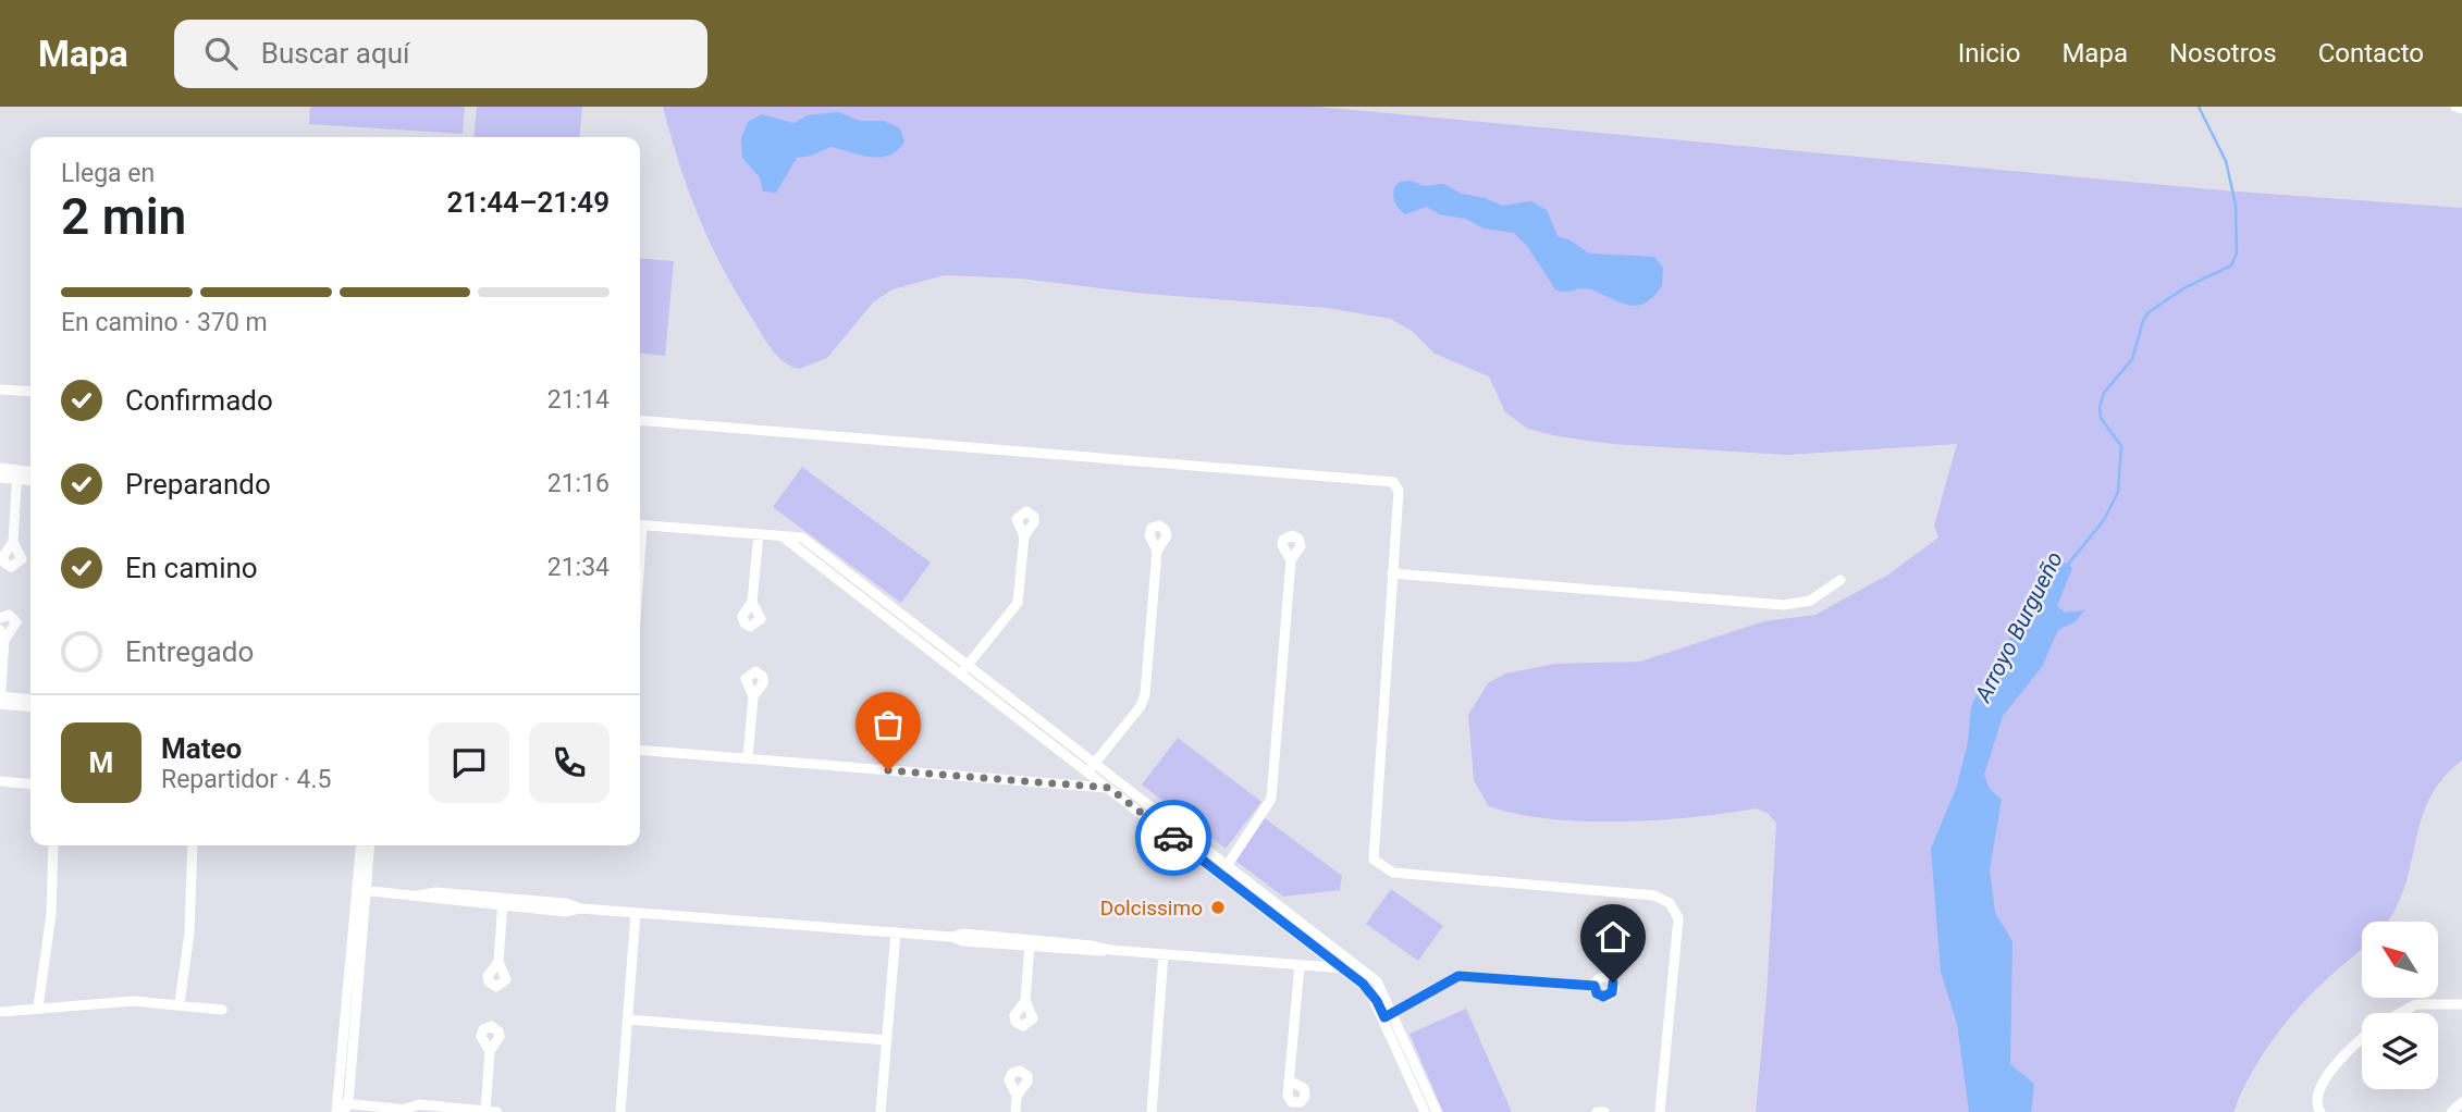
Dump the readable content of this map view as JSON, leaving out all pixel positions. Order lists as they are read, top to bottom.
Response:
{
  "water": ["Arroyo Burgueño"],
  "places": ["Dolcissimo"],
  "north": "top left",
  "page": {
    "header": "Mapa",
    "search": "Buscar aquí",
    "nav": [
      "Inicio",
      "Mapa",
      "Nosotros",
      "Contacto"
    ],
    "heading": ["2 min", "Llega en", "21:44–21:49"],
    "panel": ["Mateo", "Repartidor · 4.5"],
    "bar": "En camino · 370 m",
    "list": [
      ["Confirmado", "21:14"],
      ["Preparando", "21:16"],
      ["En camino", "21:34"],
      "Entregado"
    ],
    "round": "M"
  }
}
